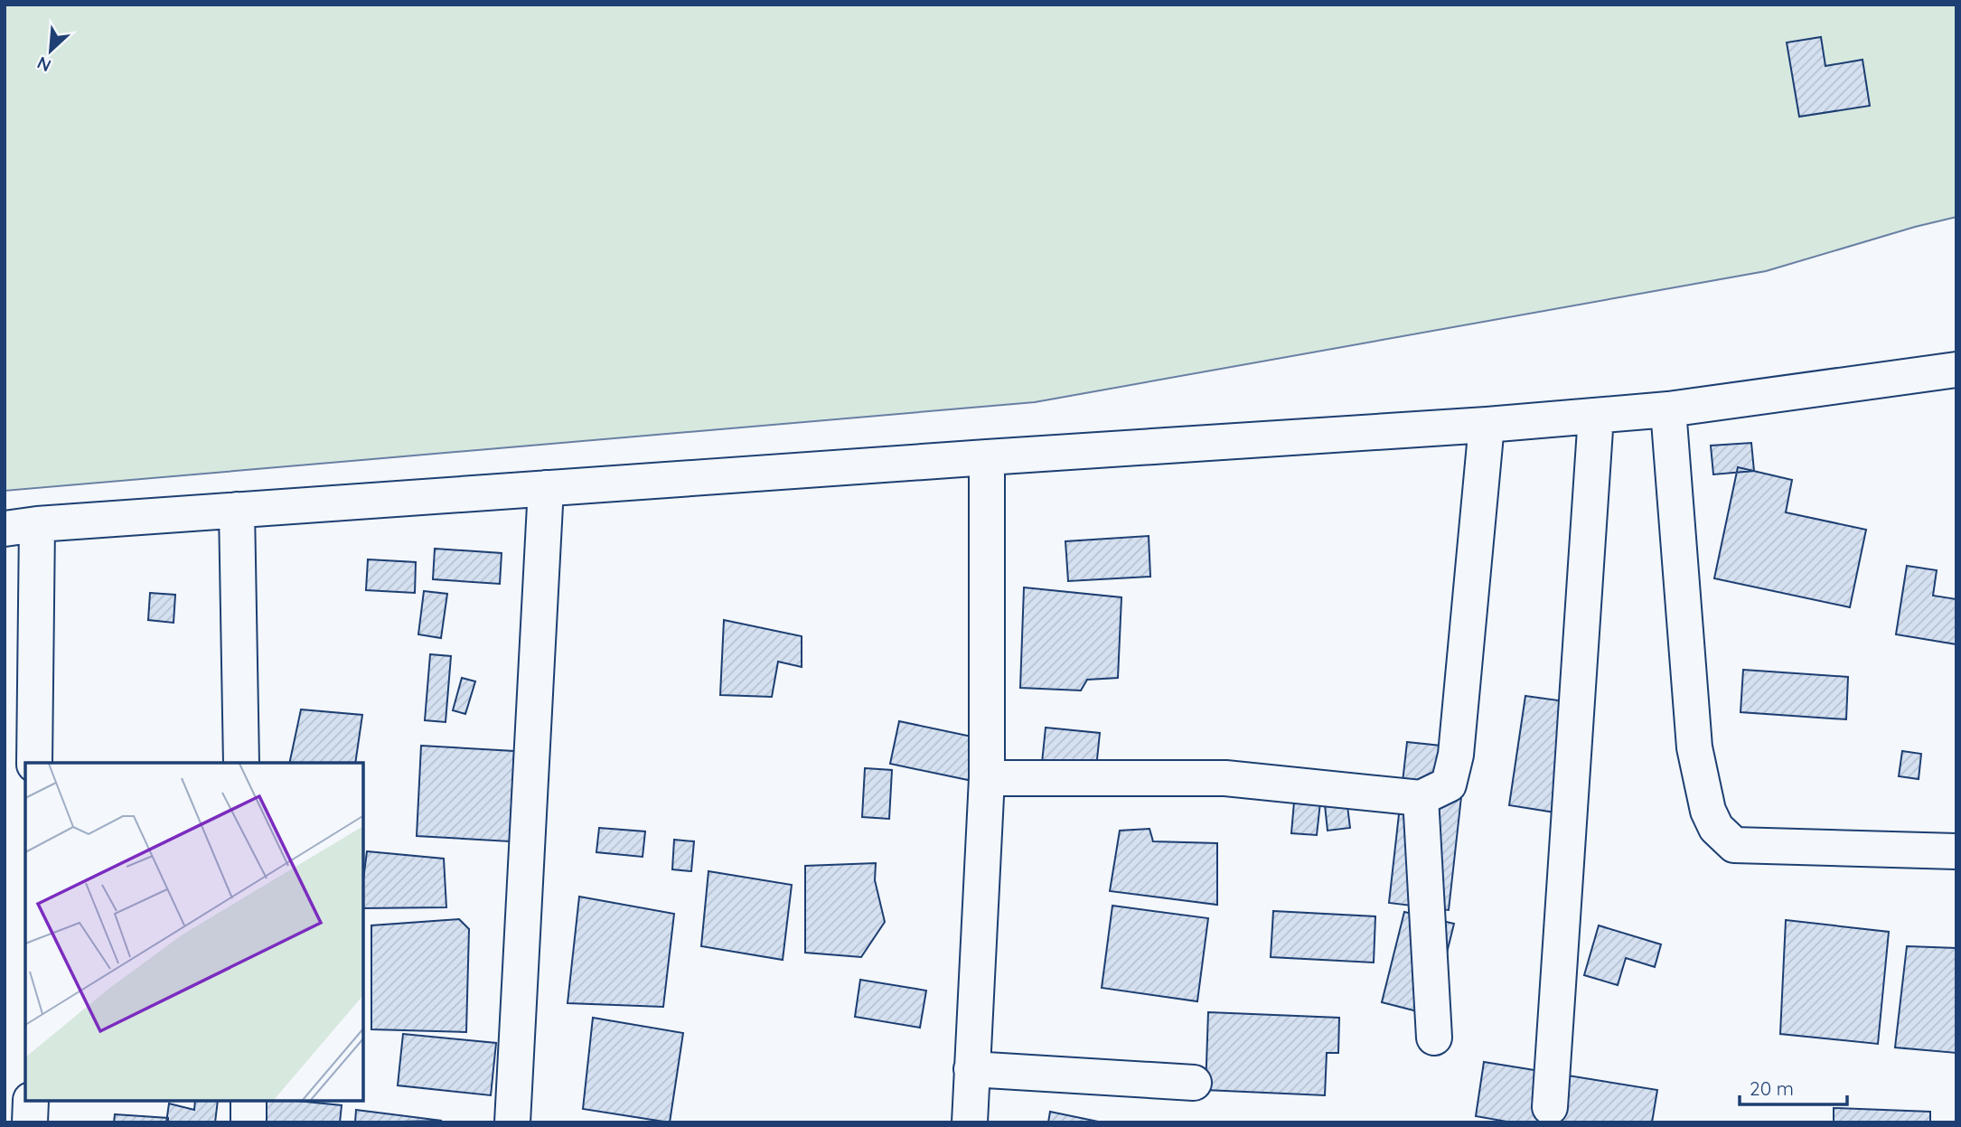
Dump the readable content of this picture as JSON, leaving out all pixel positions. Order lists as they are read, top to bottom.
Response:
{
  "scale_bar": "20 m",
  "north": "bottom left"
}
